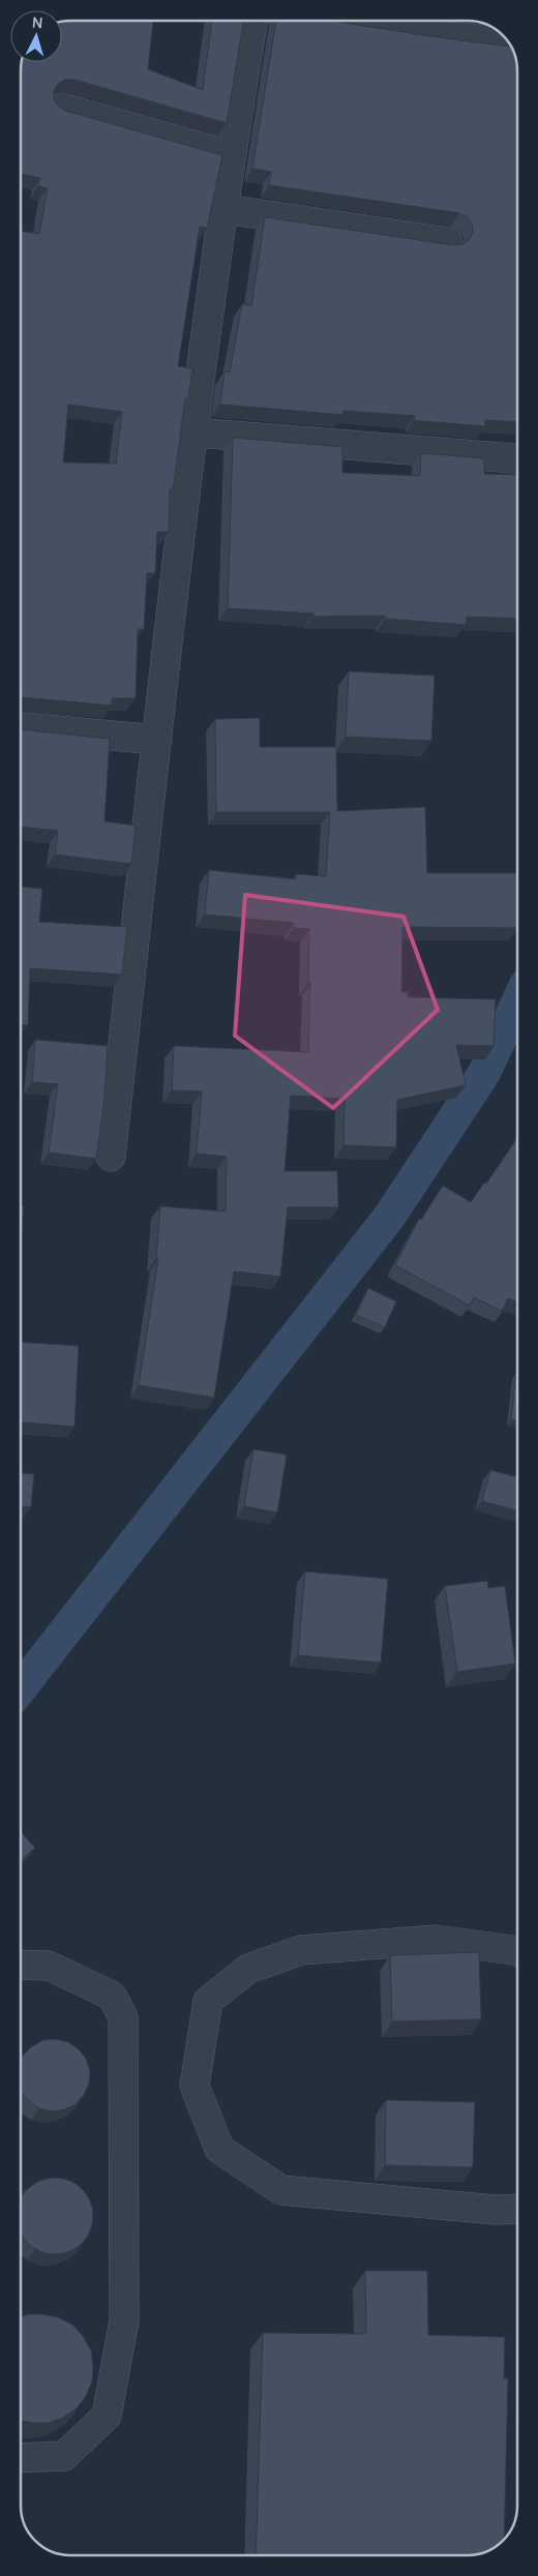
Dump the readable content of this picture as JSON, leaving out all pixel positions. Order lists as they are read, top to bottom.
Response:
{
  "north": "top"
}
